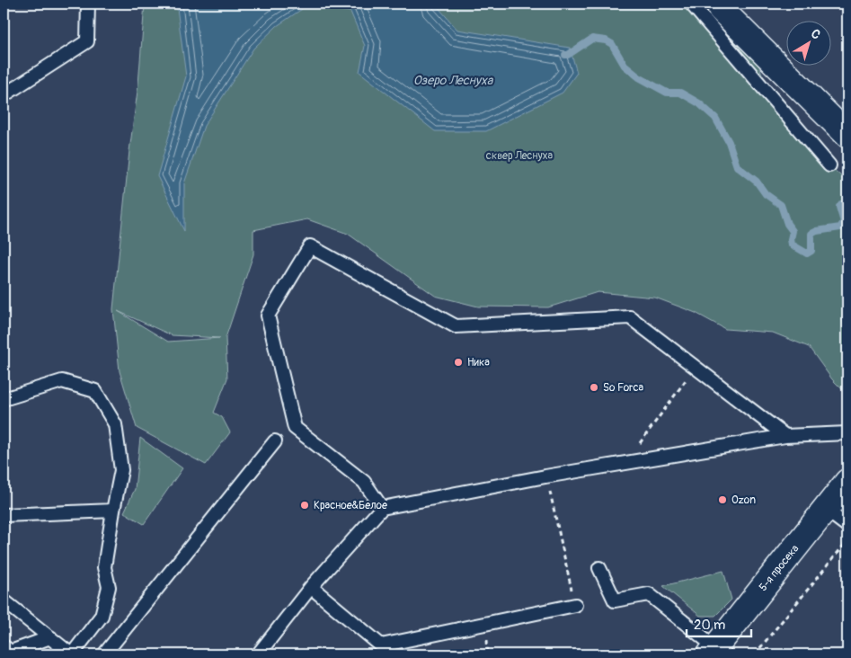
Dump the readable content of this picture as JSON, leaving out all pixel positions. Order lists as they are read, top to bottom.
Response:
{
  "streets": {
    "street": ["5-я просека"]
  },
  "water": ["Озеро Леснуха"],
  "parks": ["сквер Леснуха"],
  "places": [
    "Ника",
    "So Forca",
    "Ozon",
    "Красное&Белое"
  ],
  "scale_bar": "20 m",
  "north": "top right"
}
